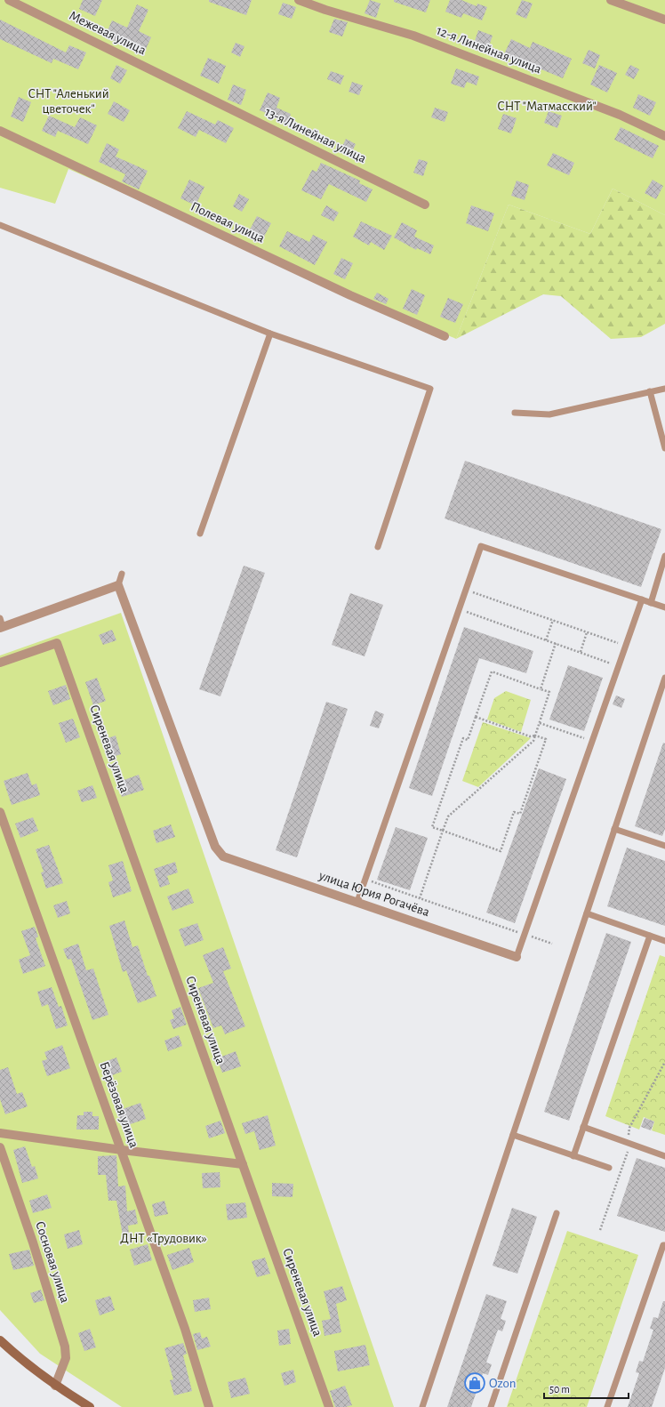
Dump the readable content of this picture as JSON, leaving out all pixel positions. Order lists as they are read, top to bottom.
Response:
{
  "streets": {
    "street": [
      "Межевая улица",
      "12-я Линейная улица",
      "13-я Линейная улица",
      "Полевая улица",
      "Сиреневая улица",
      "улица Юрия Рогачёва",
      "Берёзовая улица",
      "Сосновая улица"
    ]
  },
  "crossings": [
    ["Межевая улица", "13-я Линейная улица"]
  ],
  "parks": ["СНТ \"Аленький цветочек\"", "СНТ \"Матмасский\"", "ДНТ «Трудовик»"],
  "places": {
    "shop": ["Ozon"]
  },
  "scale_bar": "50 m"
}
